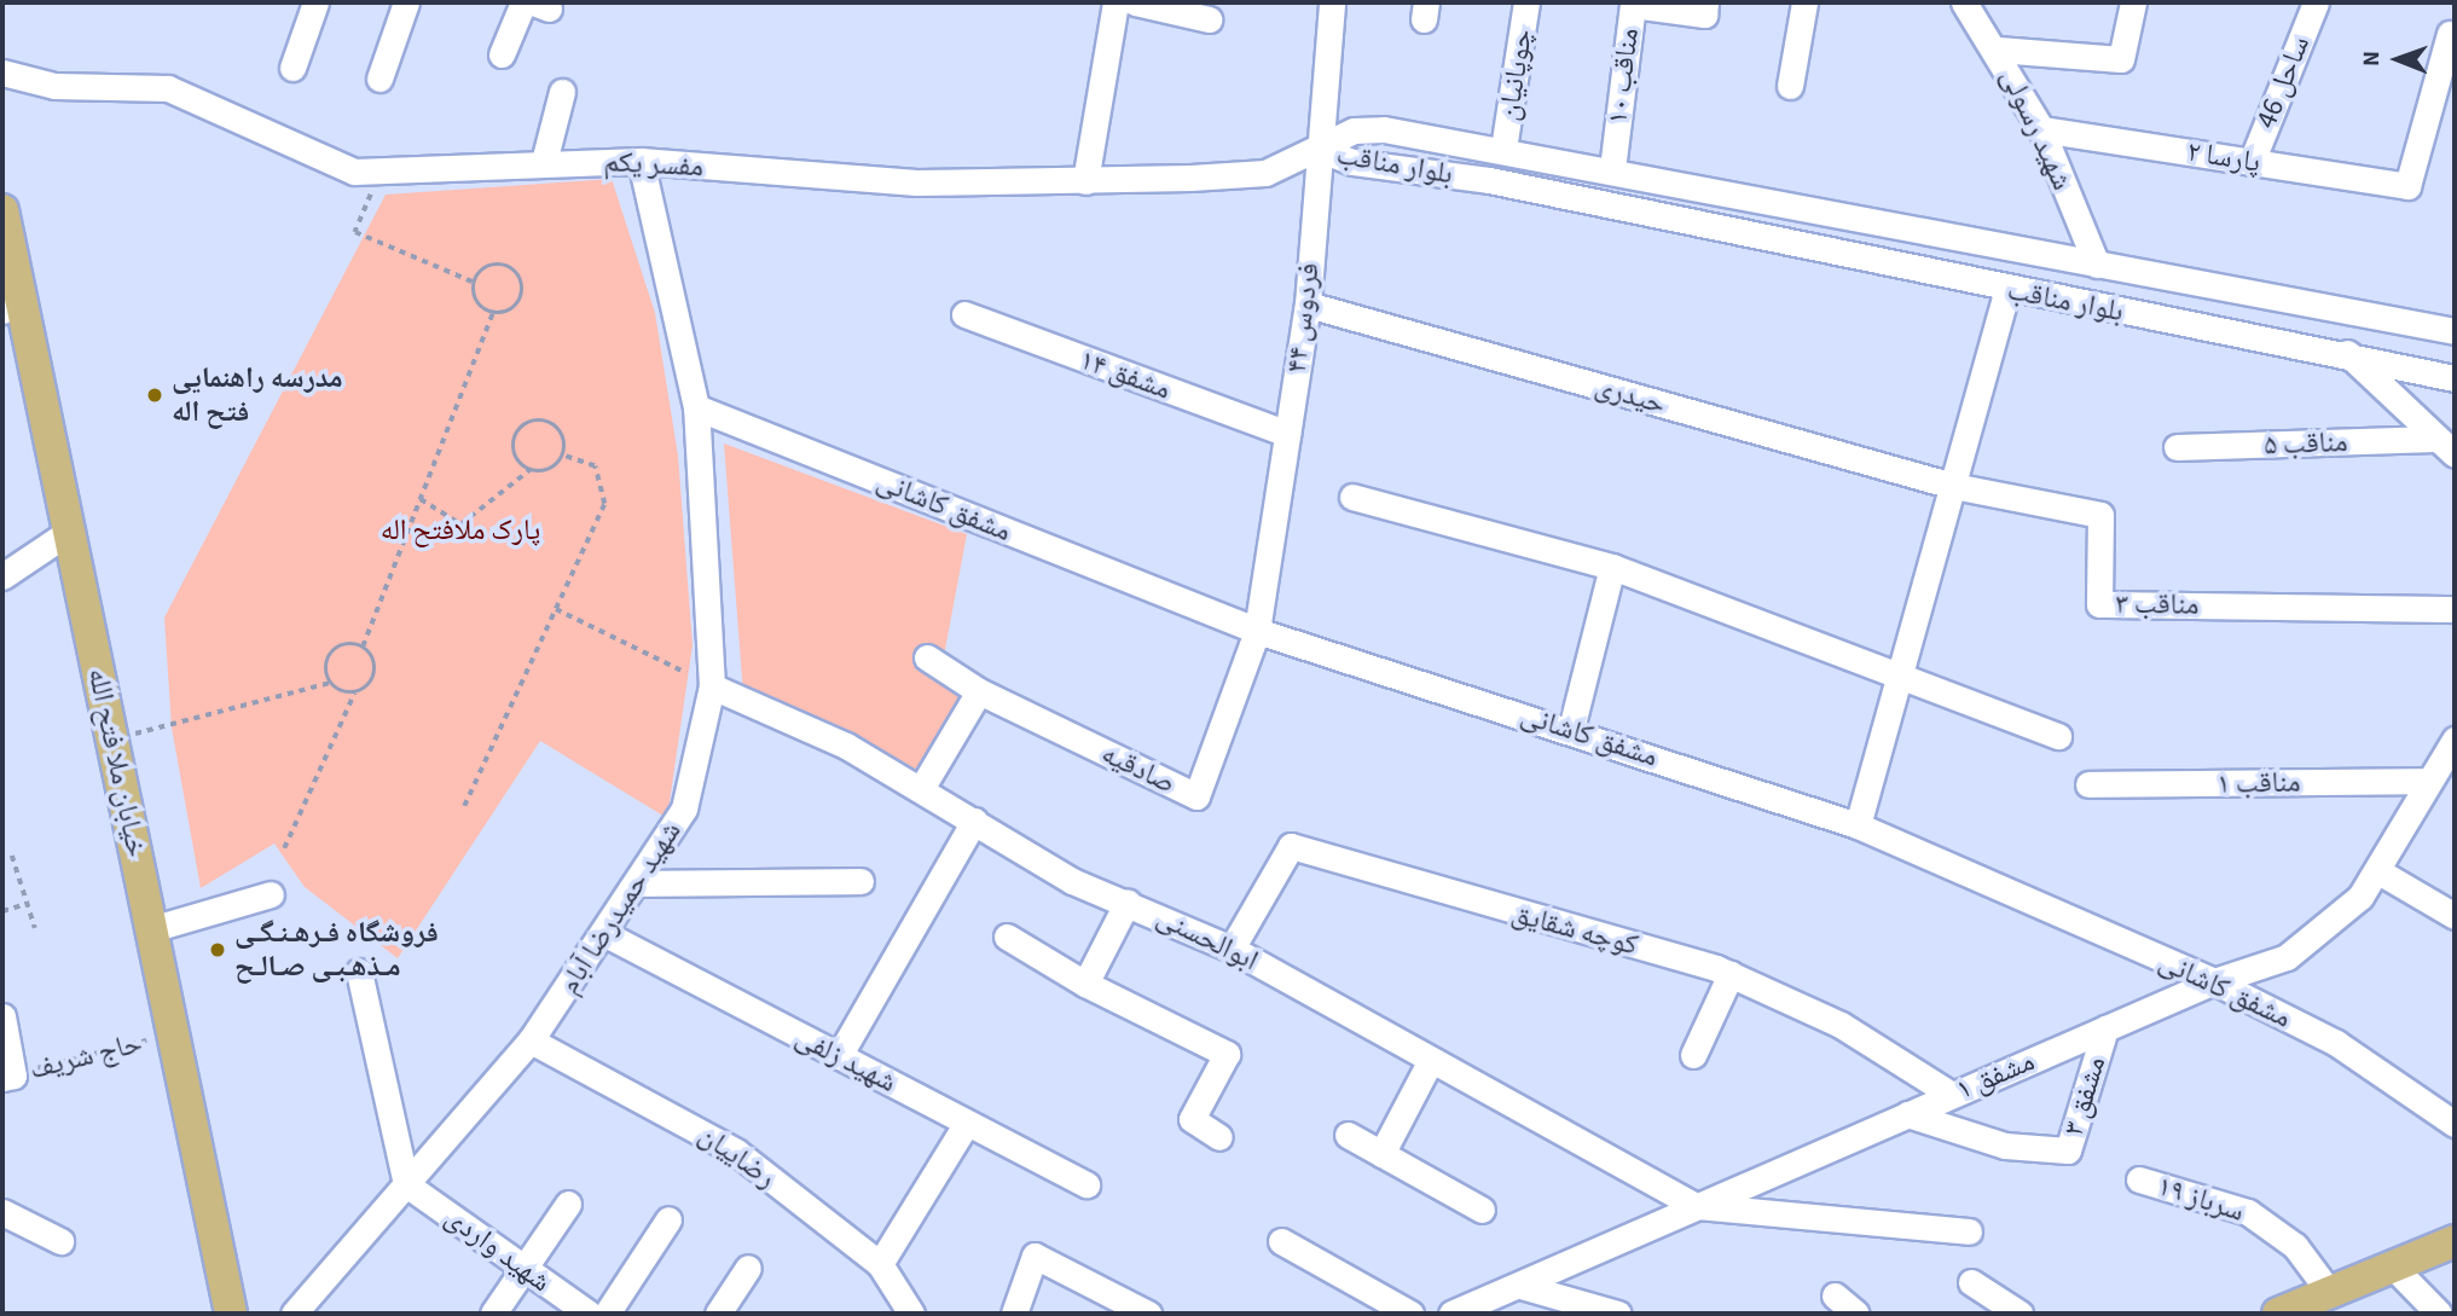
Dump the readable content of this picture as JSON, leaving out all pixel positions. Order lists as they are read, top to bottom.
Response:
{
  "streets": {
    "main road": ["خیابان ملا فتح الله"],
    "street": [
      "چوپانیان",
      "مناقب ۱۰",
      "ساحل 46",
      "شهید رسولی",
      "پارسا ۲",
      "مفسر یکم",
      "بلوار مناقب",
      "فردوس ۴۴",
      "مشفق ۱۴",
      "حیدری",
      "مناقب ۵",
      "مشفق کاشانی",
      "مناقب ۳",
      "صادقیه",
      "مناقب ۱",
      "شهید حمیدرضا آبام",
      "کوچه شقایق",
      "ابوالحسنی",
      "شهید زلفی",
      "مشفق ۱",
      "مشفق ۳",
      "رضاییان",
      "سرباز ۱۹",
      "شهید واردی"
    ],
    "path": ["حاج شریف"]
  },
  "crossings": [
    ["چوپانیان", "بلوار مناقب"],
    ["مناقب ۱۰", "بلوار مناقب"],
    ["ساحل 46", "پارسا ۲"],
    ["شهید رسولی", "پارسا ۲"],
    ["شهید رسولی", "بلوار مناقب"],
    ["مفسر یکم", "بلوار مناقب"],
    ["مفسر یکم", "فردوس ۴۴"],
    ["مفسر یکم", "شهید حمیدرضا آبام"],
    ["بلوار مناقب", "فردوس ۴۴"],
    ["فردوس ۴۴", "مشفق ۱۴"],
    ["فردوس ۴۴", "حیدری"],
    ["فردوس ۴۴", "مشفق کاشانی"],
    ["فردوس ۴۴", "صادقیه"],
    ["حیدری", "مناقب ۳"],
    ["مشفق کاشانی", "صادقیه"],
    ["مشفق کاشانی", "شهید حمیدرضا آبام"],
    ["مشفق کاشانی", "مشفق ۱"],
    ["خیابان ملا فتح الله", "حاج شریف"],
    ["مناقب ۱", "مشفق ۱"],
    ["شهید حمیدرضا آبام", "ابوالحسنی"],
    ["شهید حمیدرضا آبام", "شهید زلفی"],
    ["شهید حمیدرضا آبام", "رضاییان"],
    ["شهید حمیدرضا آبام", "شهید واردی"],
    ["کوچه شقایق", "ابوالحسنی"],
    ["کوچه شقایق", "مشفق ۱"],
    ["ابوالحسنی", "مشفق ۱"],
    ["مشفق ۱", "مشفق ۳"]
  ],
  "parks": ["پارک ملافتح اله"],
  "places": ["مدرسه راهنمایی فتح اله", "فروشگاه فـرهـنـگـی مـذهـبـی صـالـح"],
  "north": "left"
}
